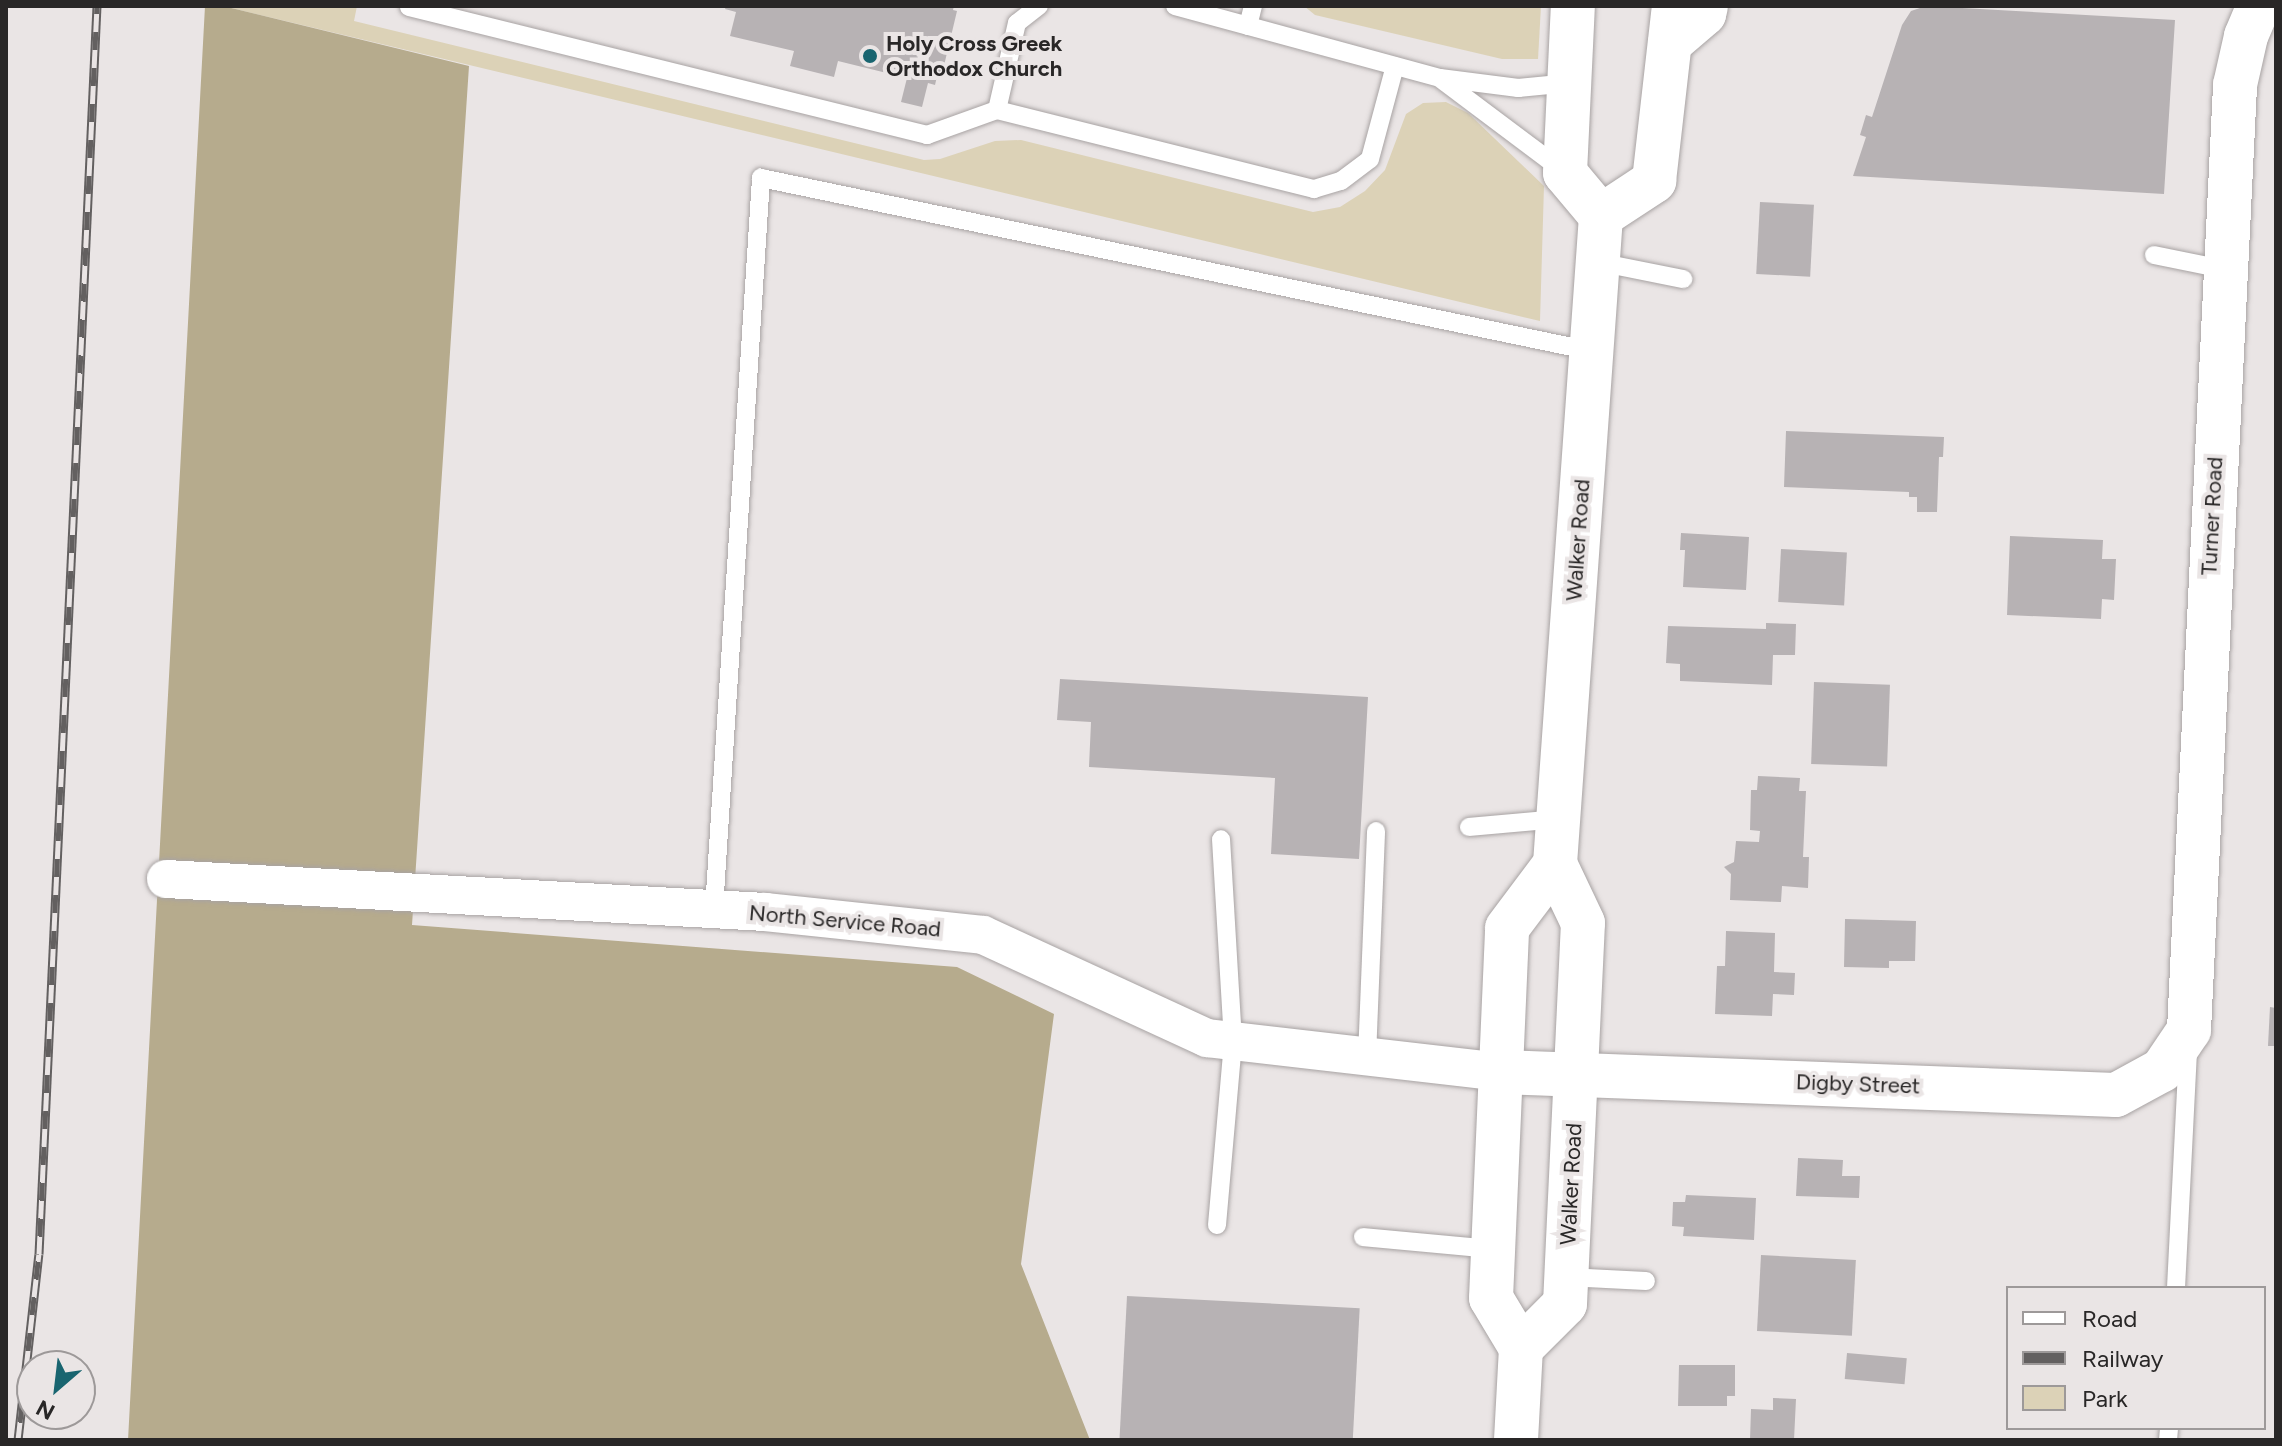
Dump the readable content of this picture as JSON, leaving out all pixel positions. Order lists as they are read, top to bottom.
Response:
{
  "streets": {
    "main road": ["Turner Road", "Walker Road", "Digby Street"],
    "street": ["North Service Road"]
  },
  "crossings": [
    ["Turner Road", "Digby Street"],
    ["Walker Road", "Digby Street"],
    ["North Service Road", "Digby Street"]
  ],
  "places": ["Holy Cross Greek Orthodox Church"],
  "legend": ["Road", "Railway", "Park"],
  "north": "bottom left"
}
